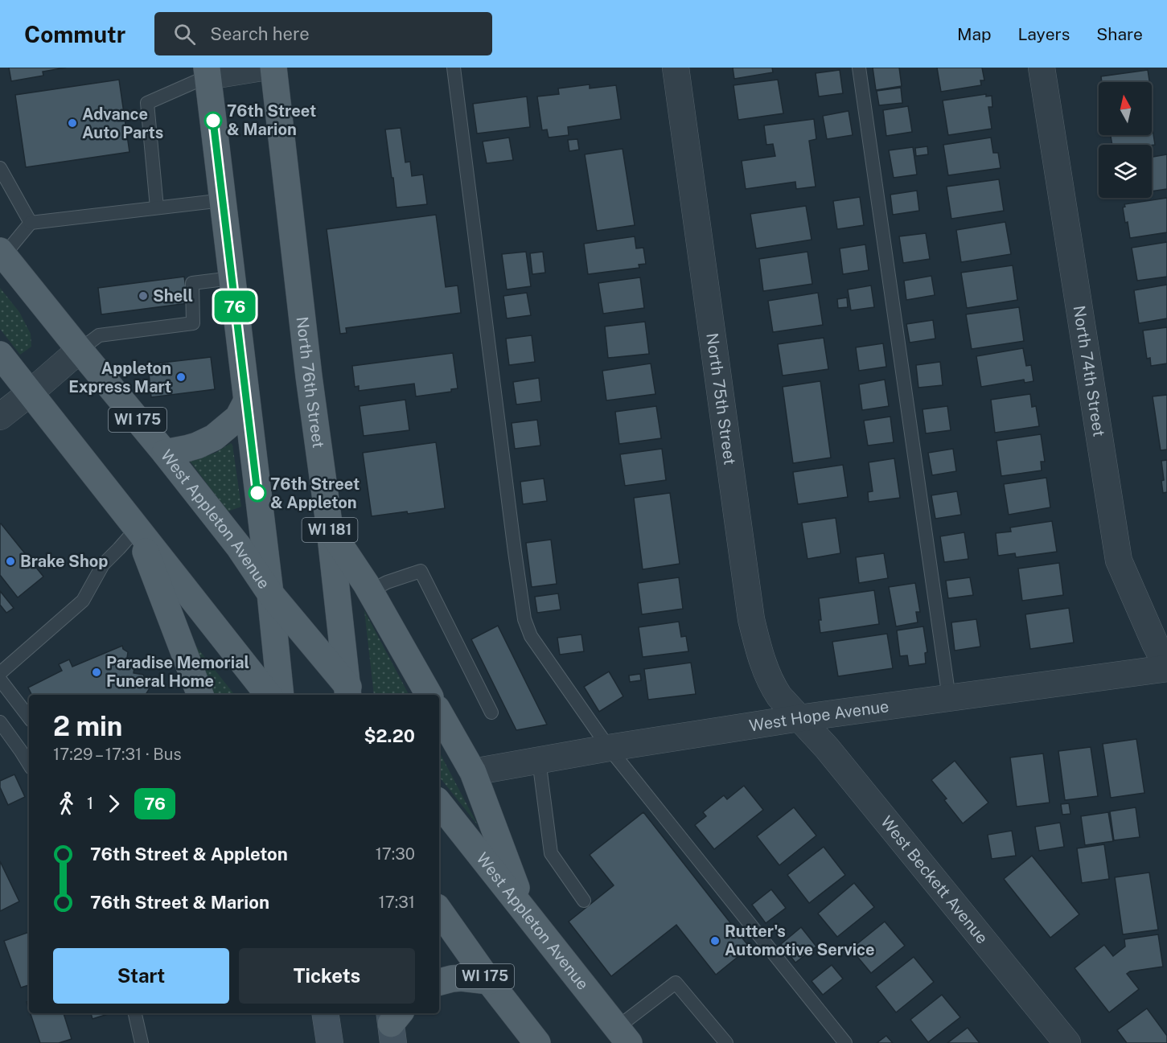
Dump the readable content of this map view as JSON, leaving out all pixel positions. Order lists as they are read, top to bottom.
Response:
{
  "streets": {
    "main road": [
      "North 76th Street",
      "WI 175",
      "West Appleton Avenue",
      "WI 181"
    ],
    "street": [
      "North 74th Street",
      "North 75th Street",
      "West Hope Avenue",
      "West Beckett Avenue"
    ]
  },
  "crossings": [
    ["North 74th Street", "West Hope Avenue"],
    ["North 76th Street", "West Appleton Avenue"],
    ["North 75th Street", "West Hope Avenue"],
    ["North 75th Street", "West Beckett Avenue"],
    ["West Hope Avenue", "West Beckett Avenue"]
  ],
  "places": [
    "76th Street & Marion",
    "Advance Auto Parts",
    "Shell",
    "Appleton Express Mart",
    "76th Street & Appleton",
    "Brake Shop",
    "Paradise Memorial Funeral Home",
    "Rutter's Automotive Service"
  ],
  "lines": ["bus line 76"],
  "north": "top",
  "page": {
    "header": "Commutr",
    "search": "Search here",
    "nav": ["Map", "Layers", "Share"],
    "on_map": "76",
    "heading": ["2 min", "17:29 – 17:31 · Bus", "$2.20"],
    "legs": ["1", "76"],
    "list": [
      {
        "name": "76th Street & Appleton",
        "value": "17:30"
      },
      {
        "name": "76th Street & Marion",
        "value": "17:31"
      }
    ],
    "buttons": ["Start", "Tickets"]
  }
}
